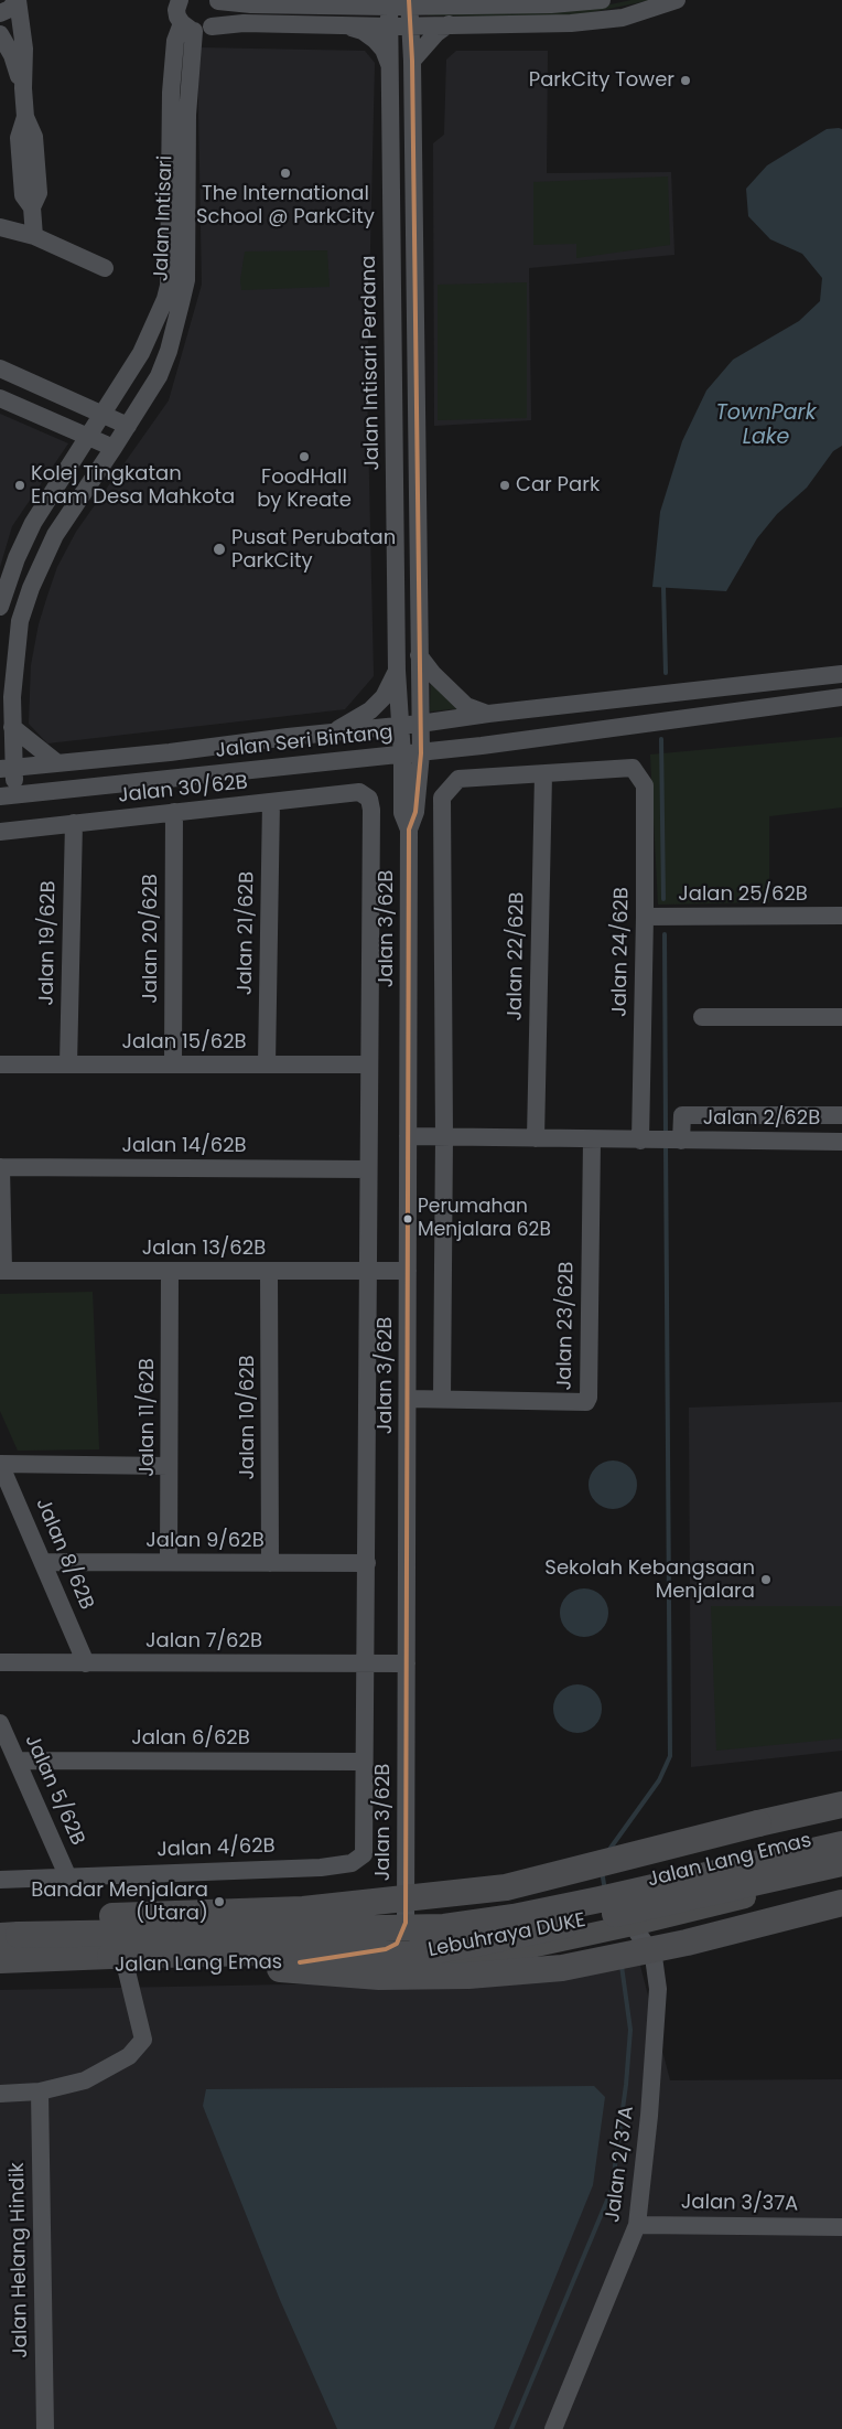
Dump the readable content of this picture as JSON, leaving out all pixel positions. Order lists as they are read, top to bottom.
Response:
{
  "streets": {
    "highway": ["Lebuhraya DUKE"],
    "main road": ["Jalan Lang Emas"],
    "street": [
      "Jalan Intisari",
      "Jalan Intisari Perdana",
      "Jalan Seri Bintang",
      "Jalan 30/62B",
      "Jalan 25/62B",
      "Jalan 3/62B",
      "Jalan 21/62B",
      "Jalan 20/62B",
      "Jalan 19/62B",
      "Jalan 24/62B",
      "Jalan 22/62B",
      "Jalan 15/62B",
      "Jalan 2/62B",
      "Jalan 14/62B",
      "Jalan 13/62B",
      "Jalan 23/62B",
      "Jalan 11/62B",
      "Jalan 10/62B",
      "Jalan 9/62B",
      "Jalan 8/62B",
      "Jalan 7/62B",
      "Jalan 6/62B",
      "Jalan 5/62B",
      "Jalan 4/62B",
      "Jalan 2/37A",
      "Jalan 3/37A",
      "Jalan Helang Hindik"
    ]
  },
  "crossings": [
    ["Jalan Intisari", "Jalan Seri Bintang"],
    ["Jalan Intisari Perdana", "Jalan Seri Bintang"],
    ["Jalan Intisari Perdana", "Jalan 3/62B"],
    ["Jalan Seri Bintang", "Jalan 3/62B"],
    ["Jalan 30/62B", "Jalan 3/62B"],
    ["Jalan 30/62B", "Jalan 21/62B"],
    ["Jalan 30/62B", "Jalan 20/62B"],
    ["Jalan 30/62B", "Jalan 19/62B"],
    ["Jalan 25/62B", "Jalan 24/62B"],
    ["Jalan 3/62B", "Jalan 15/62B"],
    ["Jalan 3/62B", "Jalan 2/62B"],
    ["Jalan 3/62B", "Jalan 14/62B"],
    ["Jalan 3/62B", "Jalan 13/62B"],
    ["Jalan 3/62B", "Jalan 23/62B"],
    ["Jalan 3/62B", "Jalan 9/62B"],
    ["Jalan 3/62B", "Jalan 7/62B"],
    ["Jalan 3/62B", "Jalan 6/62B"],
    ["Jalan 3/62B", "Jalan 4/62B"],
    ["Jalan 3/62B", "Jalan Lang Emas"],
    ["Jalan 21/62B", "Jalan 15/62B"],
    ["Jalan 20/62B", "Jalan 15/62B"],
    ["Jalan 19/62B", "Jalan 15/62B"],
    ["Jalan 24/62B", "Jalan 22/62B"],
    ["Jalan 24/62B", "Jalan 2/62B"],
    ["Jalan 22/62B", "Jalan 2/62B"],
    ["Jalan 2/62B", "Jalan 23/62B"],
    ["Jalan 13/62B", "Jalan 11/62B"],
    ["Jalan 13/62B", "Jalan 10/62B"],
    ["Jalan 11/62B", "Jalan 9/62B"],
    ["Jalan 10/62B", "Jalan 9/62B"],
    ["Jalan 9/62B", "Jalan 8/62B"],
    ["Jalan 8/62B", "Jalan 7/62B"],
    ["Jalan 6/62B", "Jalan 5/62B"],
    ["Jalan 5/62B", "Jalan 4/62B"],
    ["Jalan Lang Emas", "Lebuhraya DUKE"],
    ["Jalan Lang Emas", "Jalan 2/37A"],
    ["Jalan 2/37A", "Jalan 3/37A"]
  ],
  "water": ["TownPark Lake"],
  "places": [
    "ParkCity Tower",
    "The International School @ ParkCity",
    "FoodHall by Kreate",
    "Kolej Tingkatan Enam Desa Mahkota",
    "Car Park",
    "Pusat Perubatan ParkCity",
    "Perumahan Menjalara 62B",
    "Sekolah Kebangsaan Menjalara",
    "Bandar Menjalara (Utara)"
  ]
}
